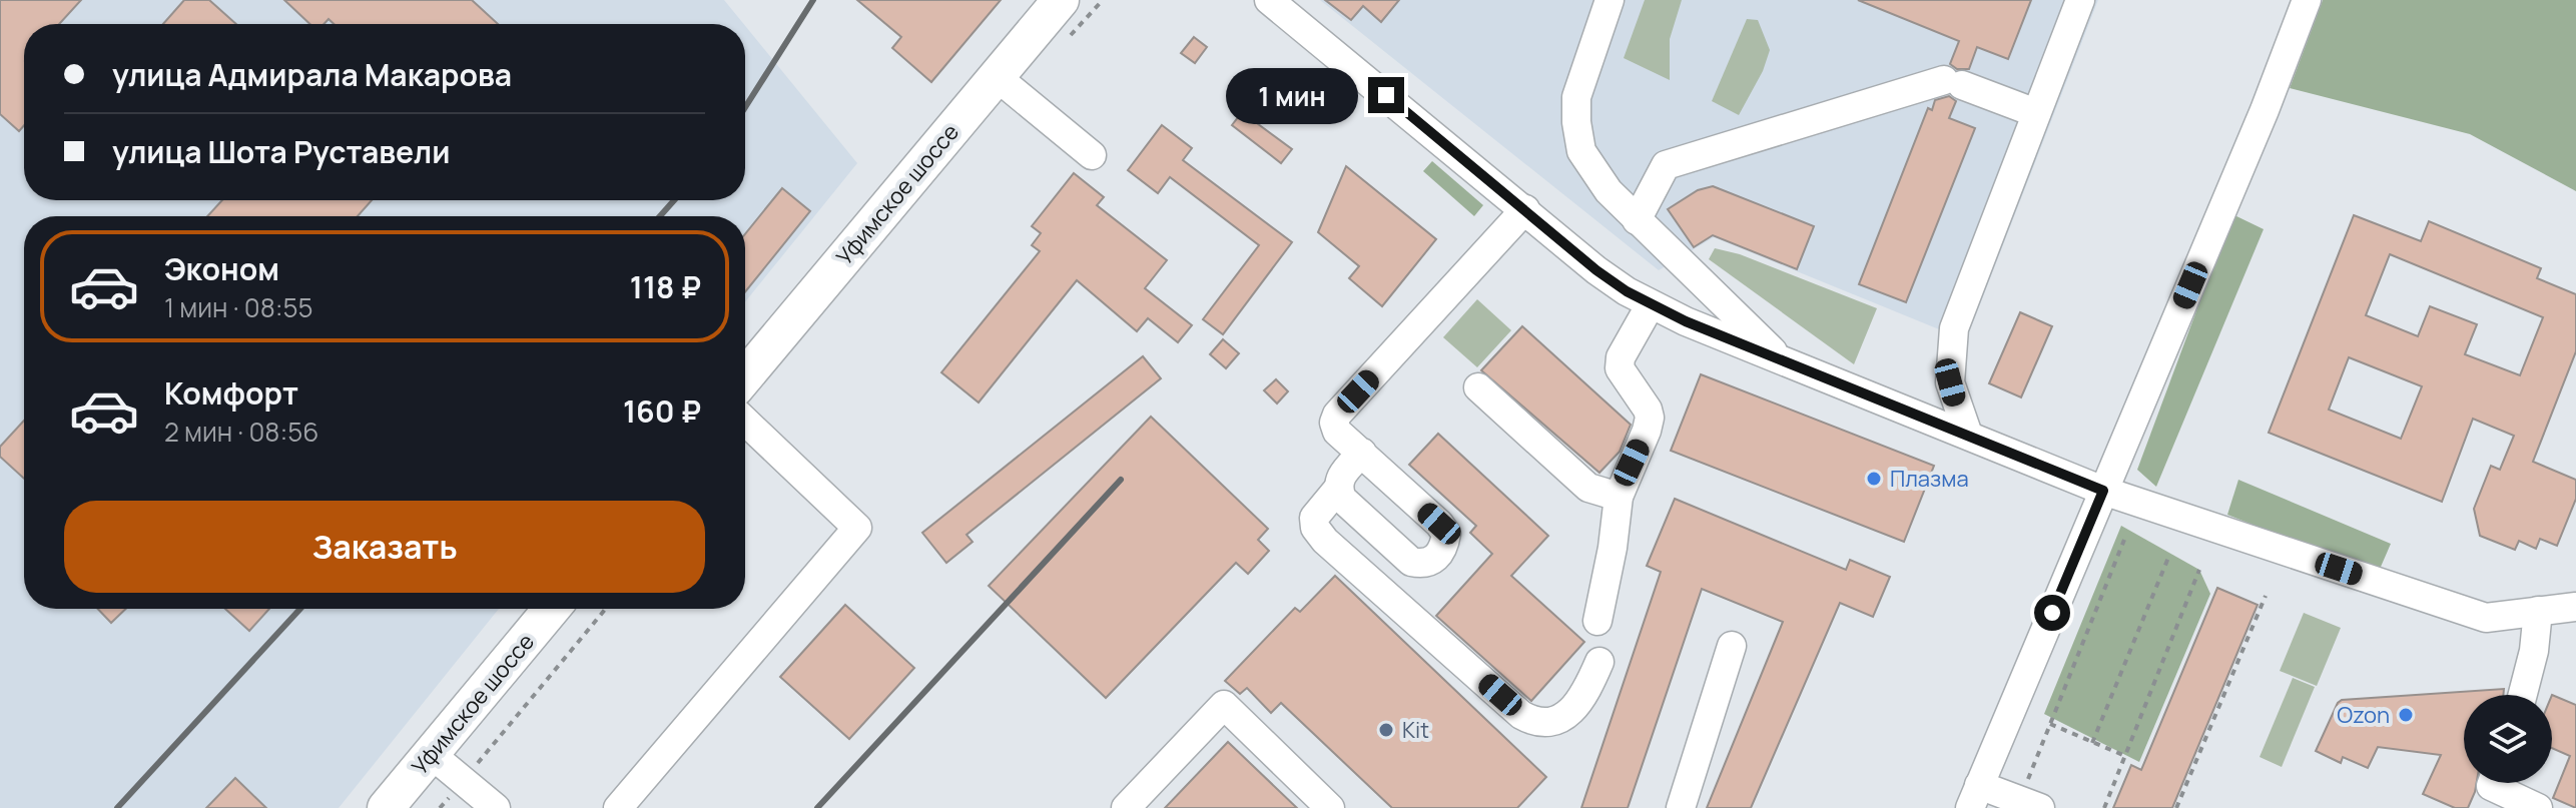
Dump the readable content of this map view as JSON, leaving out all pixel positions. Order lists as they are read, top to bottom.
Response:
{
  "streets": {
    "main road": ["Уфимское шоссе"]
  },
  "places": ["Плазма", "Ozon", "Kit"],
  "page": {
    "banner": ["улица Адмирала Макарова", "улица Шота Руставели"],
    "bubble": "1 мин",
    "list": [
      {
        "name": "Эконом",
        "note": "1 мин · 08:55",
        "value": "118 ₽"
      },
      {
        "name": "Комфорт",
        "note": "2 мин · 08:56",
        "value": "160 ₽"
      }
    ],
    "buttons": "Заказать"
  }
}
